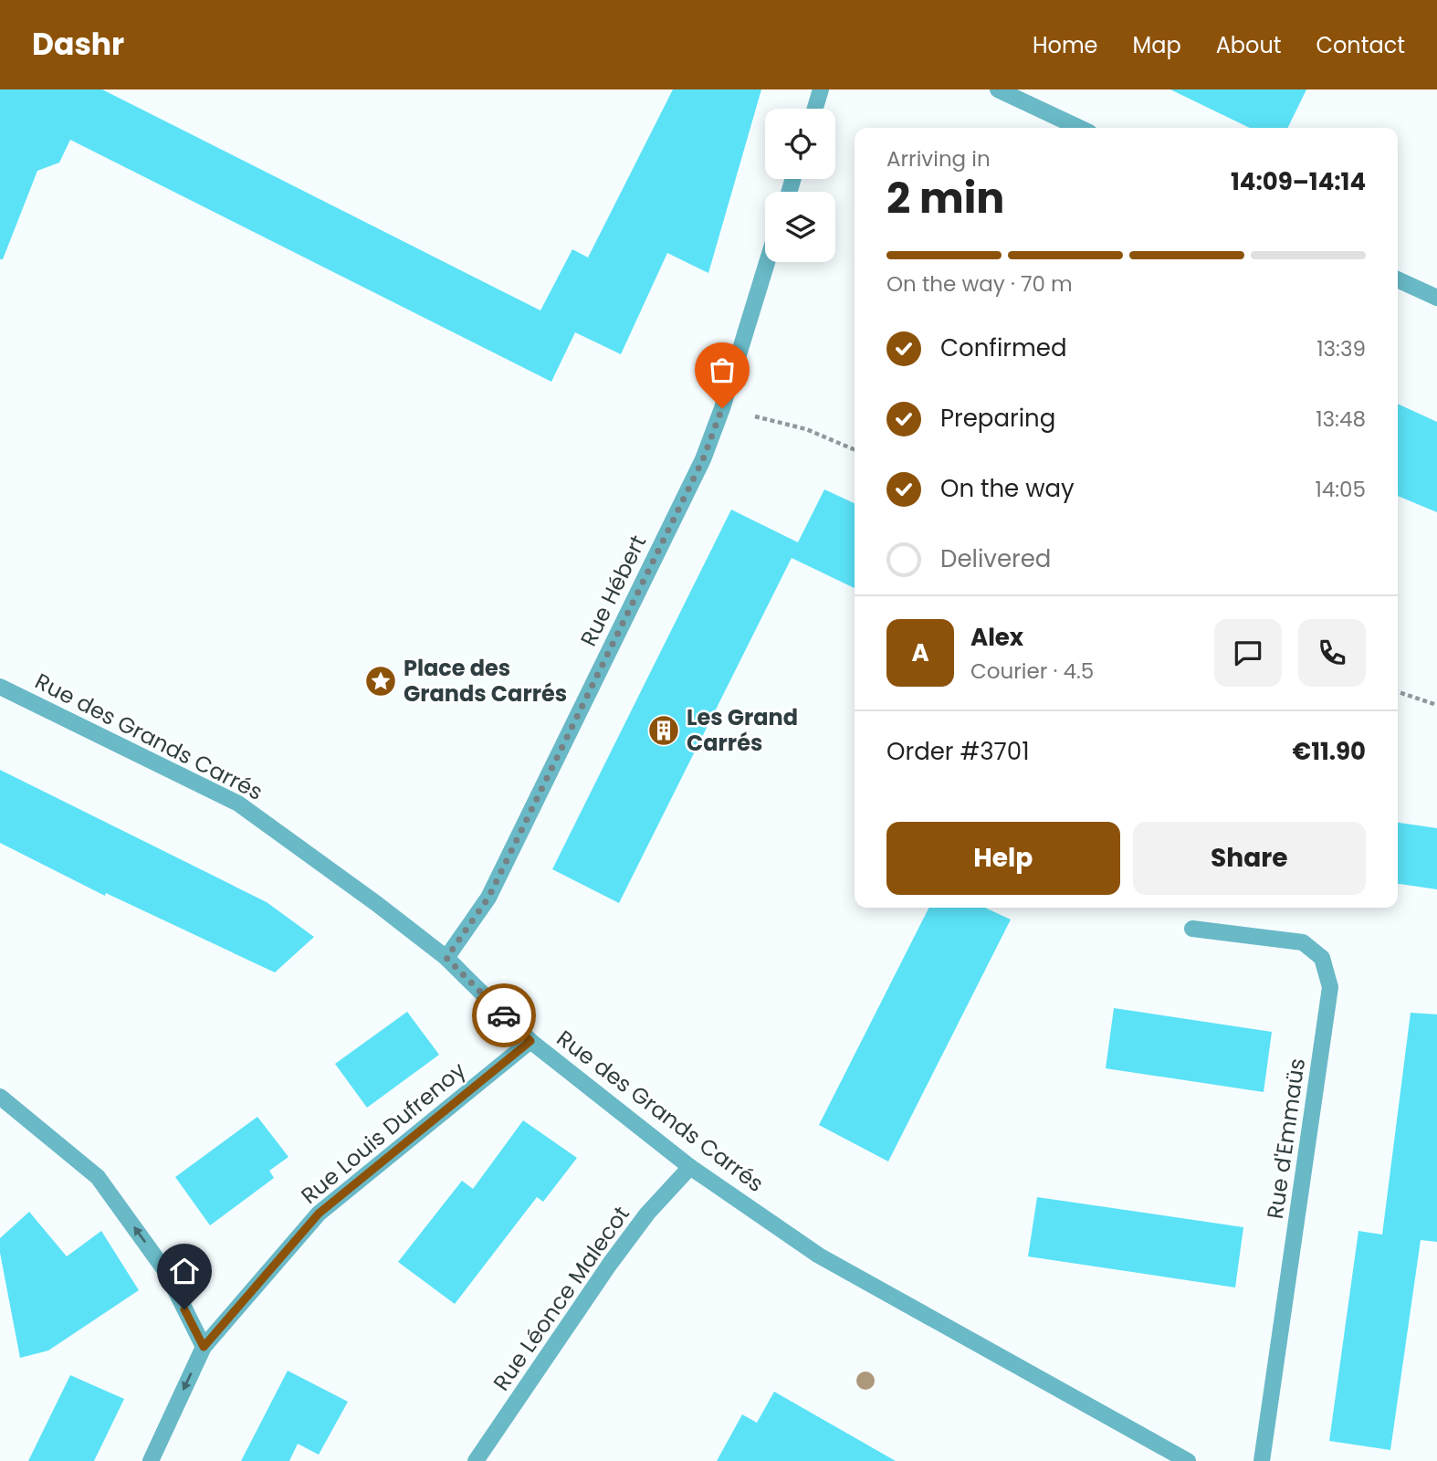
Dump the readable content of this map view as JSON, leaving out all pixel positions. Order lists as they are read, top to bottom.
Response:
{
  "streets": {
    "street": [
      "Rue Hébert",
      "Rue des Grands Carrés",
      "Rue Louis Dufrenoy",
      "Rue d'Emmaüs",
      "Rue Léonce Malecot"
    ]
  },
  "crossings": [
    ["Rue Hébert", "Rue des Grands Carrés"],
    ["Rue des Grands Carrés", "Rue Louis Dufrenoy"],
    ["Rue des Grands Carrés", "Rue Léonce Malecot"]
  ],
  "places": {
    "place": ["Place des Grands Carrés"],
    "building": ["Les Grand Carrés"]
  },
  "page": {
    "header": "Dashr",
    "nav": [
      "Home",
      "Map",
      "About",
      "Contact"
    ],
    "heading": ["2 min", "Arriving in", "14:09–14:14"],
    "panel": [
      "Alex",
      "Courier · 4.5",
      "Order #3701",
      "€11.90"
    ],
    "bar": "On the way · 70 m",
    "list": [
      ["Confirmed", "13:39"],
      ["Preparing", "13:48"],
      ["On the way", "14:05"],
      "Delivered"
    ],
    "round": "A",
    "buttons": ["Help", "Share"]
  }
}
